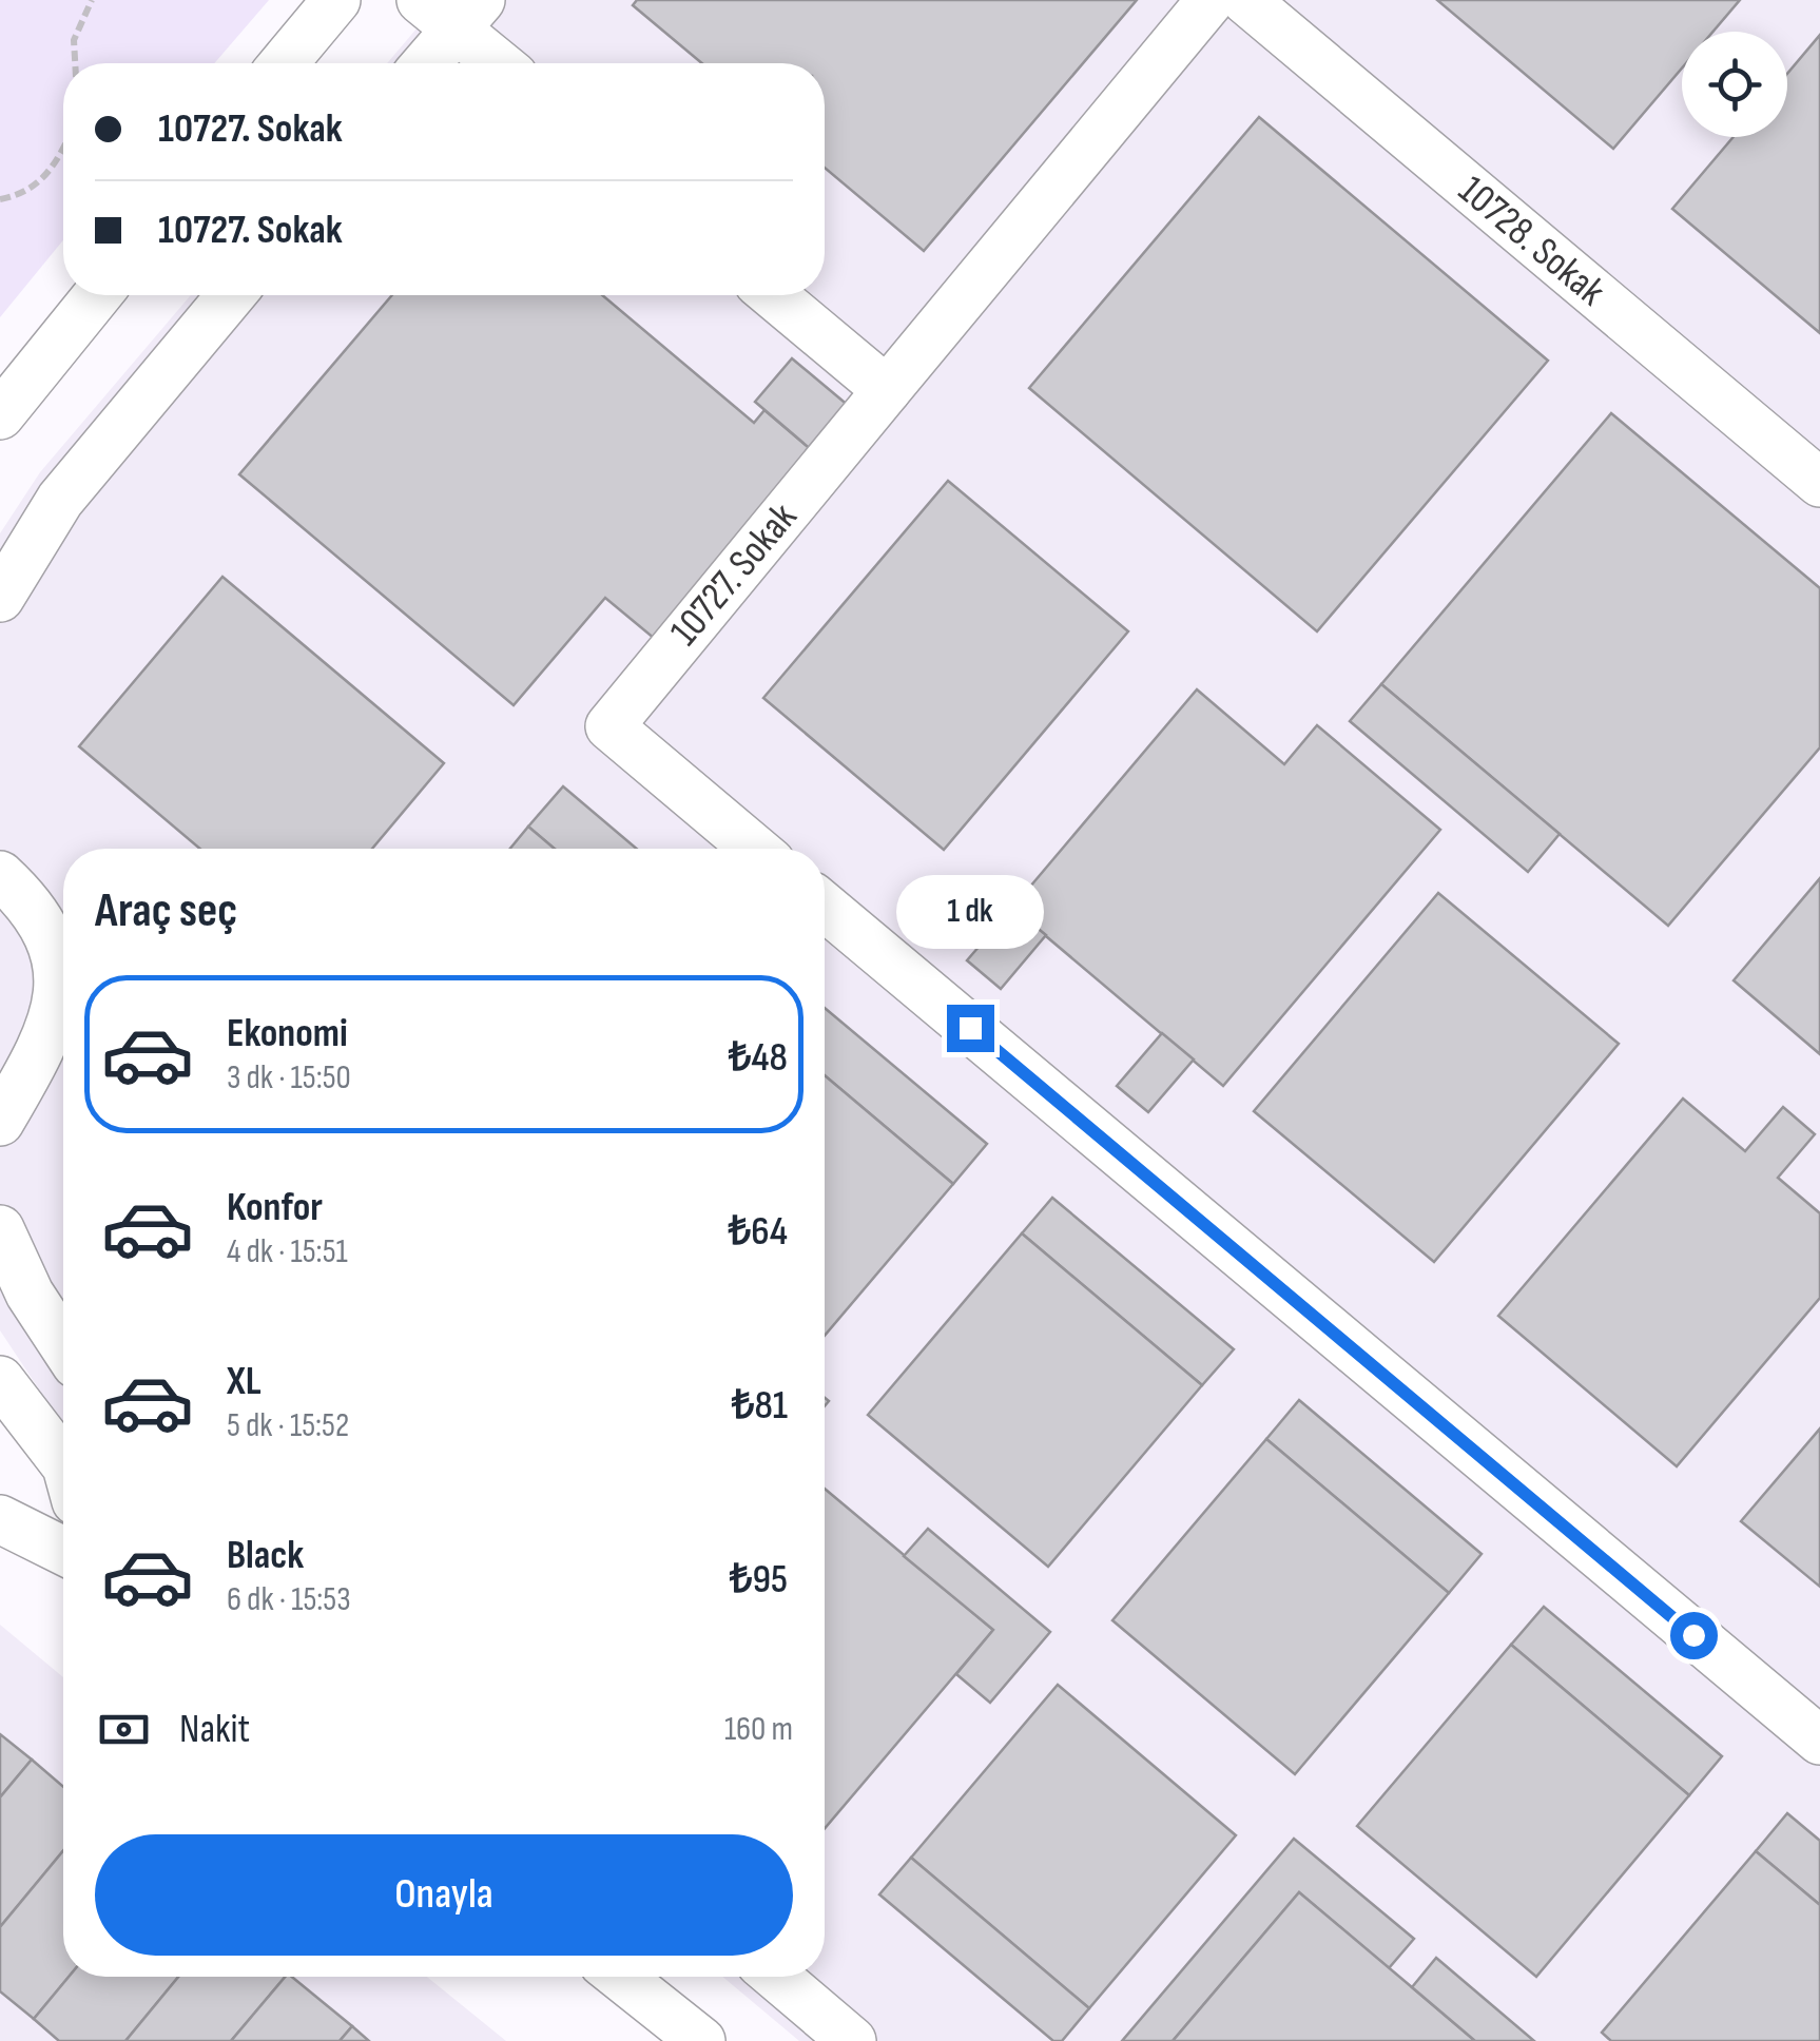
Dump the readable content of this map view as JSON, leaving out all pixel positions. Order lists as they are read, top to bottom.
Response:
{
  "streets": {
    "street": ["10728. Sokak", "10727. Sokak"]
  },
  "page": {
    "banner": ["10727. Sokak", "10727. Sokak"],
    "heading": "Araç seç",
    "bubble": "1 dk",
    "list": [
      {
        "name": "Ekonomi",
        "note": "3 dk · 15:50",
        "value": "₺48"
      },
      {
        "name": "Konfor",
        "note": "4 dk · 15:51",
        "value": "₺64"
      },
      {
        "name": "XL",
        "note": "5 dk · 15:52",
        "value": "₺81"
      },
      {
        "name": "Black",
        "note": "6 dk · 15:53",
        "value": "₺95"
      }
    ],
    "pay": ["Nakit", "160 m"],
    "buttons": "Onayla"
  }
}
